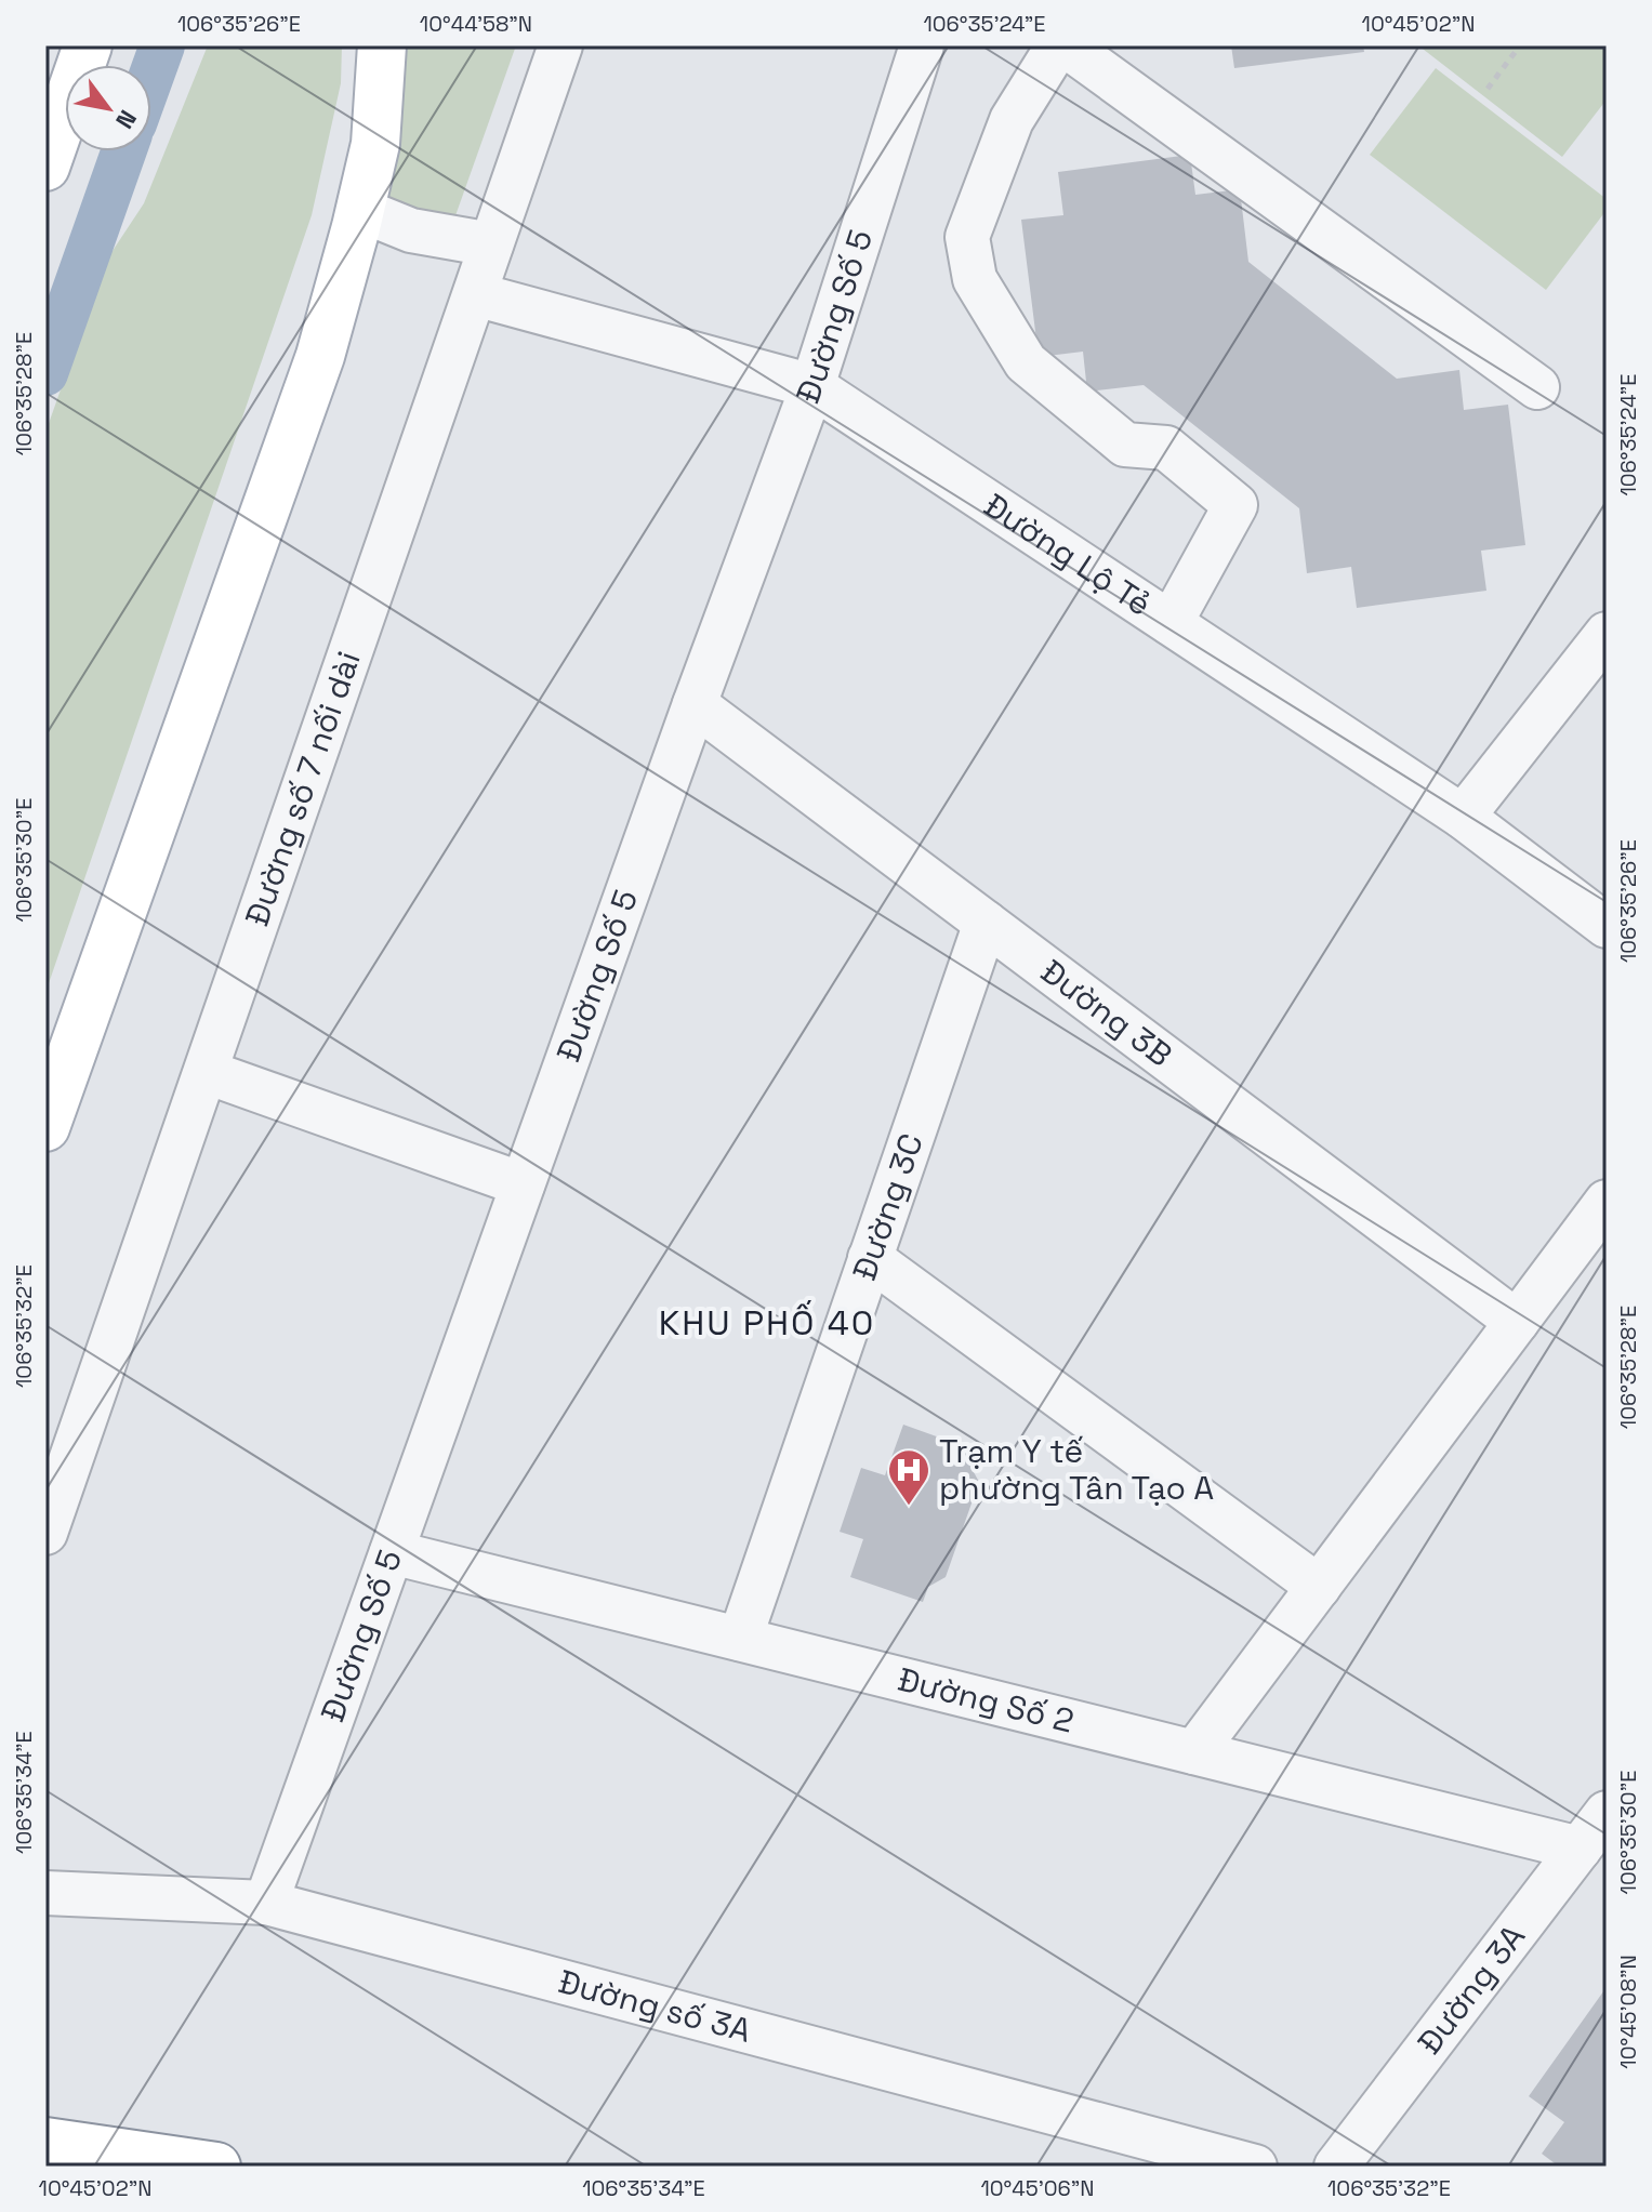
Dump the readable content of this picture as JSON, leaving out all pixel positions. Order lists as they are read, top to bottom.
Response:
{
  "streets": {
    "street": [
      "Đường Số 5",
      "Đường Lộ Tẻ",
      "Đường số 7 nối dài",
      "Đường 3B",
      "Đường 3C",
      "Đường Số 2",
      "Đường 3A",
      "Đường số 3A"
    ]
  },
  "crossings": [
    ["Đường Số 5", "Đường Lộ Tẻ"],
    ["Đường Số 5", "Đường 3B"],
    ["Đường Số 5", "Đường Số 2"],
    ["Đường Số 5", "Đường số 3A"],
    ["Đường Lộ Tẻ", "Đường số 7 nối dài"],
    ["Đường 3B", "Đường 3C"],
    ["Đường 3C", "Đường Số 2"],
    ["Đường Số 2", "Đường 3A"]
  ],
  "districts": ["KHU PHỐ 40"],
  "places": {
    "hospital": ["Trạm Y tế phường Tân Tạo A"]
  },
  "north": "bottom right",
  "coordinates": [
    "106°35'26\"E",
    "10°44'58\"N",
    "106°35'24\"E",
    "10°45'02\"N",
    "106°35'28\"E",
    "106°35'30\"E",
    "106°35'32\"E",
    "106°35'34\"E",
    "10°45'08\"N",
    "10°45'06\"N"
  ]
}
